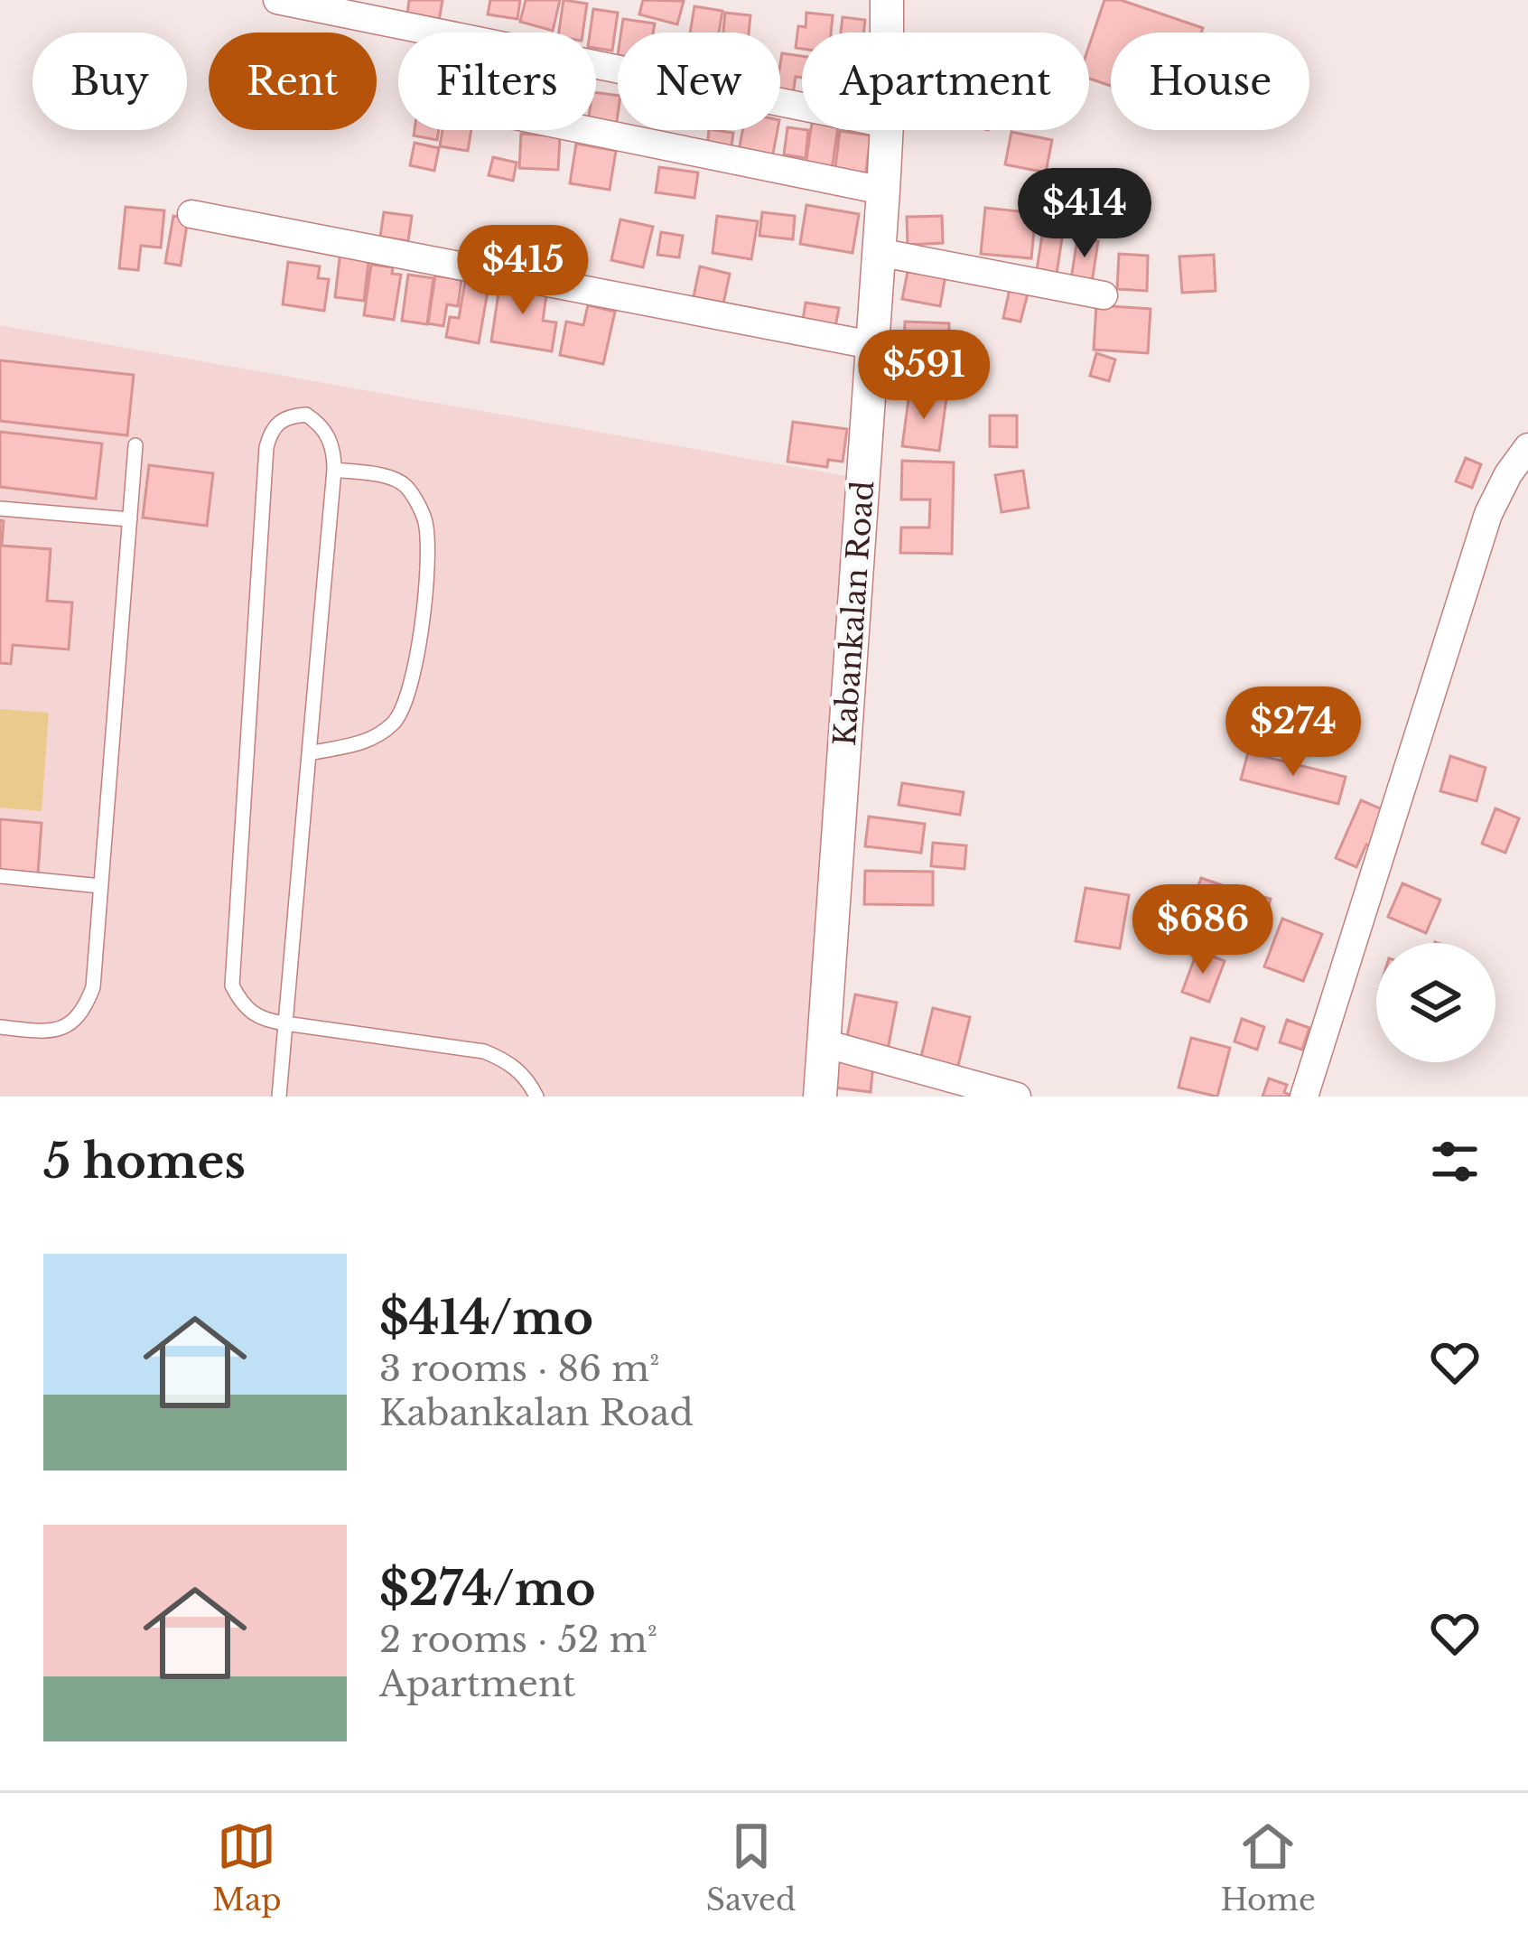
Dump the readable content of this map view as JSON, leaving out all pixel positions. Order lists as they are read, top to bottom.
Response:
{
  "streets": {
    "street": ["Kabankalan Road"]
  },
  "page": {
    "chip": [
      "Buy",
      "Rent",
      "Filters",
      "New",
      "Apartment",
      "House"
    ],
    "price": [
      "$414",
      "$415",
      "$591",
      "$274",
      "$686"
    ],
    "heading": "5 homes",
    "list": [
      {
        "name": "$414/mo",
        "note": "3 rooms · 86 m² · Kabankalan Road"
      },
      {
        "name": "$274/mo",
        "note": "2 rooms · 52 m² · Apartment"
      }
    ],
    "tabs": ["Map", "Saved", "Home"]
  }
}
